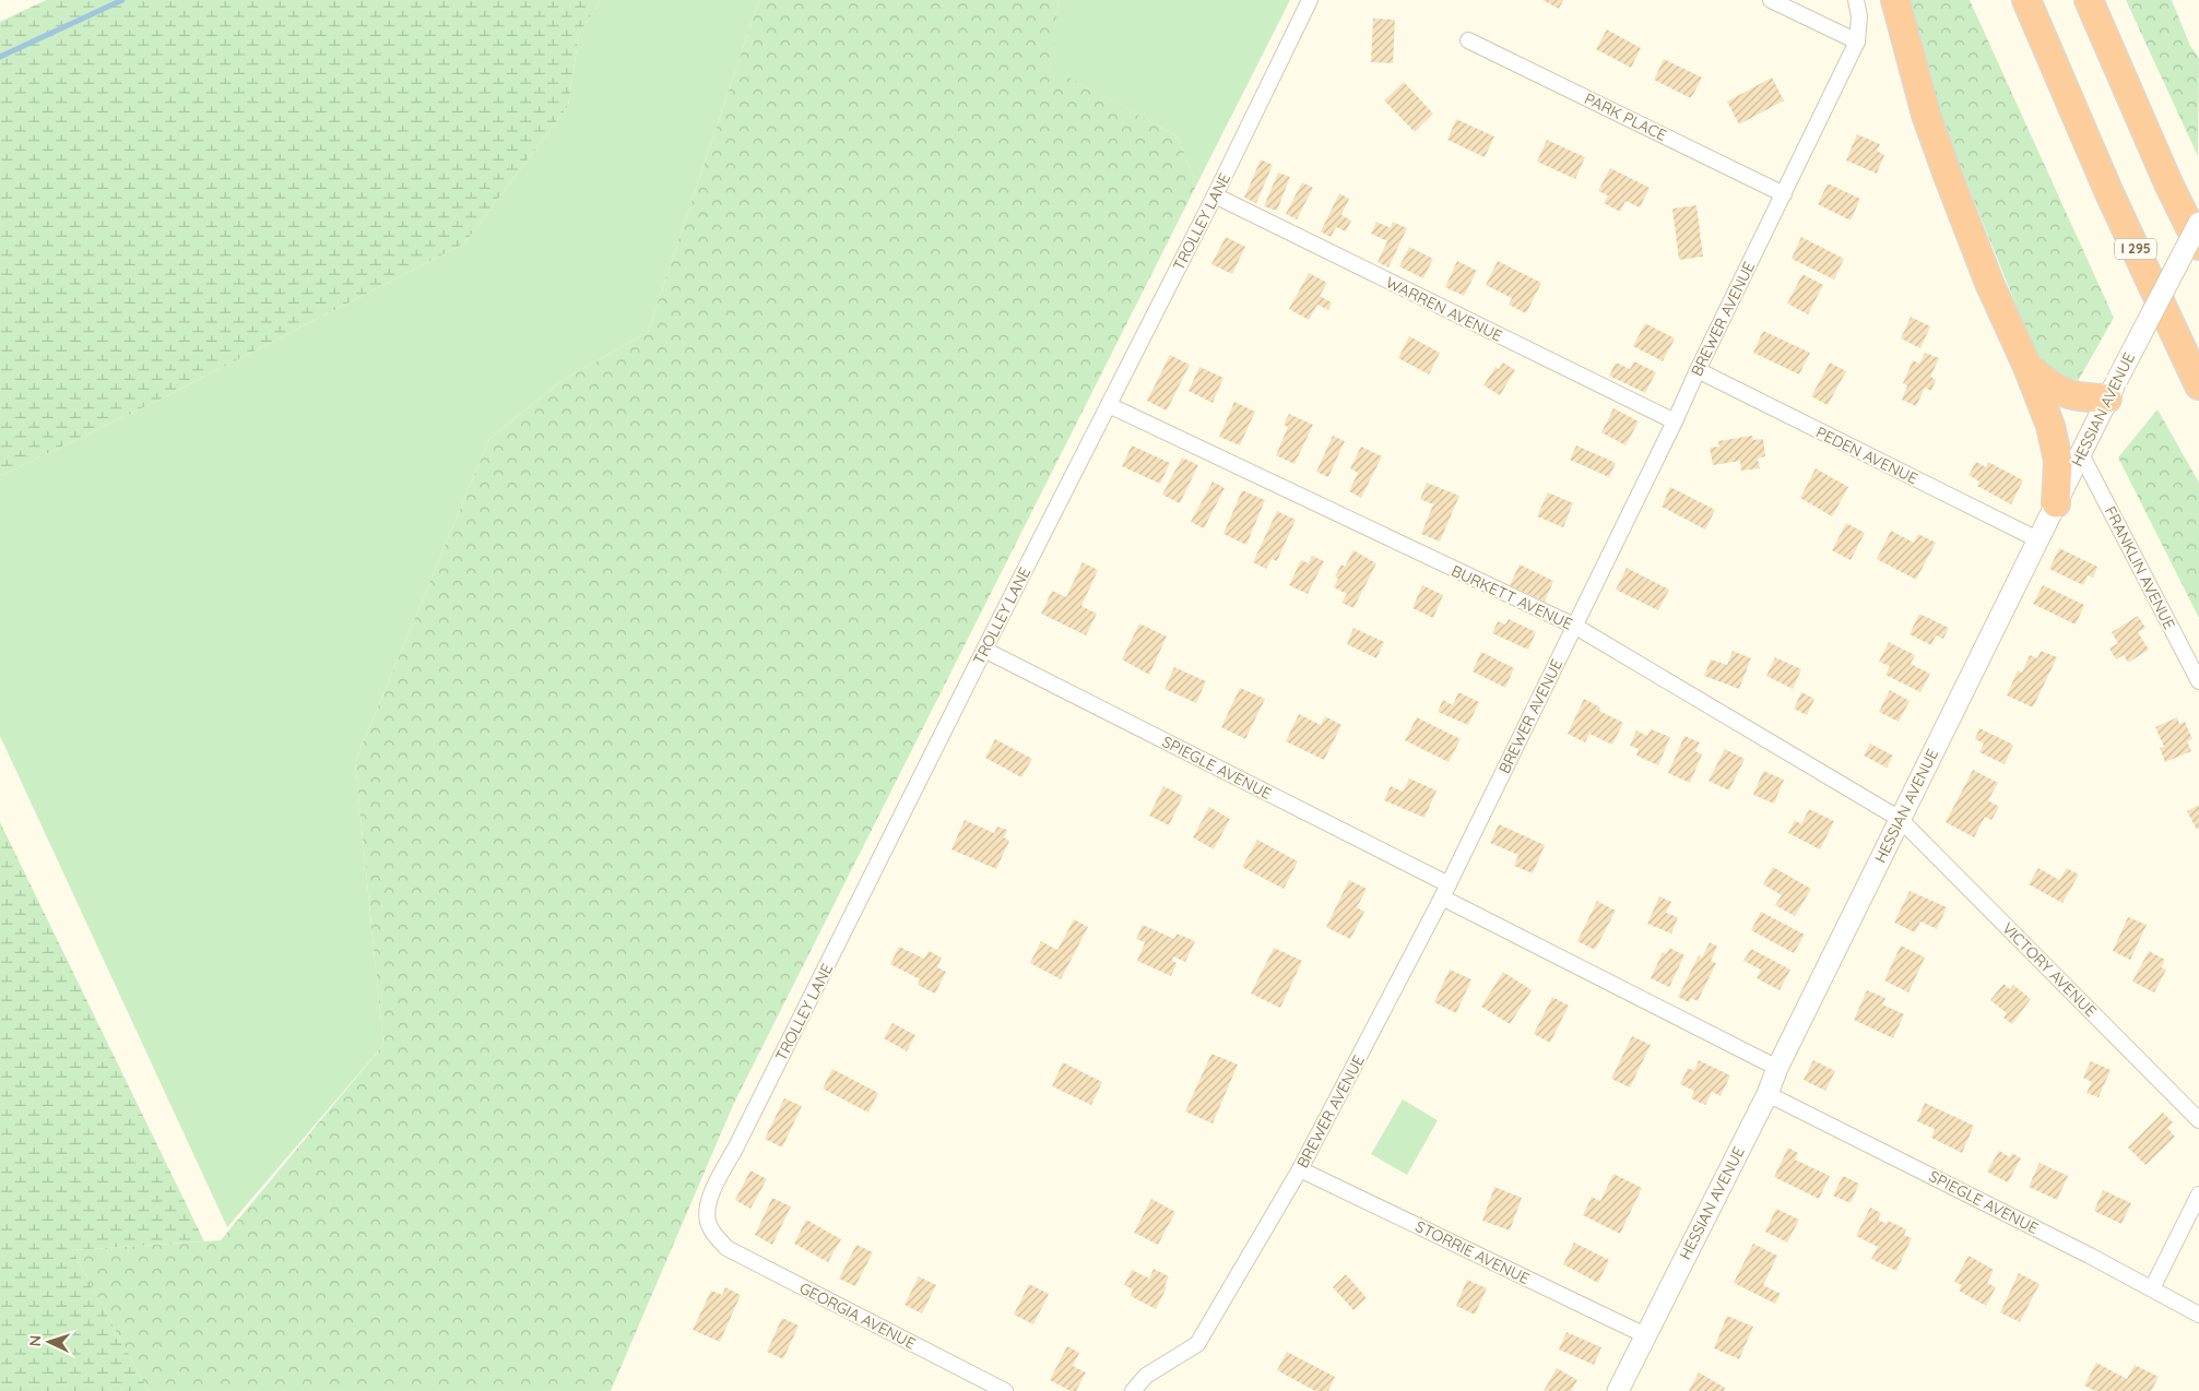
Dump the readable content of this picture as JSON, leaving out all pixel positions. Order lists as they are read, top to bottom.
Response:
{
  "streets": {
    "highway": ["I 295"],
    "main road": ["HESSIAN AVENUE"],
    "street": [
      "PARK PLACE",
      "TROLLEY LANE",
      "WARREN AVENUE",
      "BREWER AVENUE",
      "PEDEN AVENUE",
      "FRANKLIN AVENUE",
      "BURKETT AVENUE",
      "SPIEGLE AVENUE",
      "VICTORY AVENUE",
      "STORRIE AVENUE",
      "GEORGIA AVENUE"
    ]
  },
  "crossings": [
    ["PARK PLACE", "BREWER AVENUE"],
    ["TROLLEY LANE", "WARREN AVENUE"],
    ["TROLLEY LANE", "BURKETT AVENUE"],
    ["TROLLEY LANE", "SPIEGLE AVENUE"],
    ["TROLLEY LANE", "GEORGIA AVENUE"],
    ["WARREN AVENUE", "BREWER AVENUE"],
    ["BREWER AVENUE", "PEDEN AVENUE"],
    ["BREWER AVENUE", "BURKETT AVENUE"],
    ["BREWER AVENUE", "SPIEGLE AVENUE"],
    ["BREWER AVENUE", "STORRIE AVENUE"],
    ["HESSIAN AVENUE", "PEDEN AVENUE"],
    ["HESSIAN AVENUE", "FRANKLIN AVENUE"],
    ["HESSIAN AVENUE", "BURKETT AVENUE"],
    ["HESSIAN AVENUE", "SPIEGLE AVENUE"],
    ["HESSIAN AVENUE", "VICTORY AVENUE"],
    ["HESSIAN AVENUE", "STORRIE AVENUE"],
    ["BURKETT AVENUE", "VICTORY AVENUE"]
  ],
  "north": "left"
}
